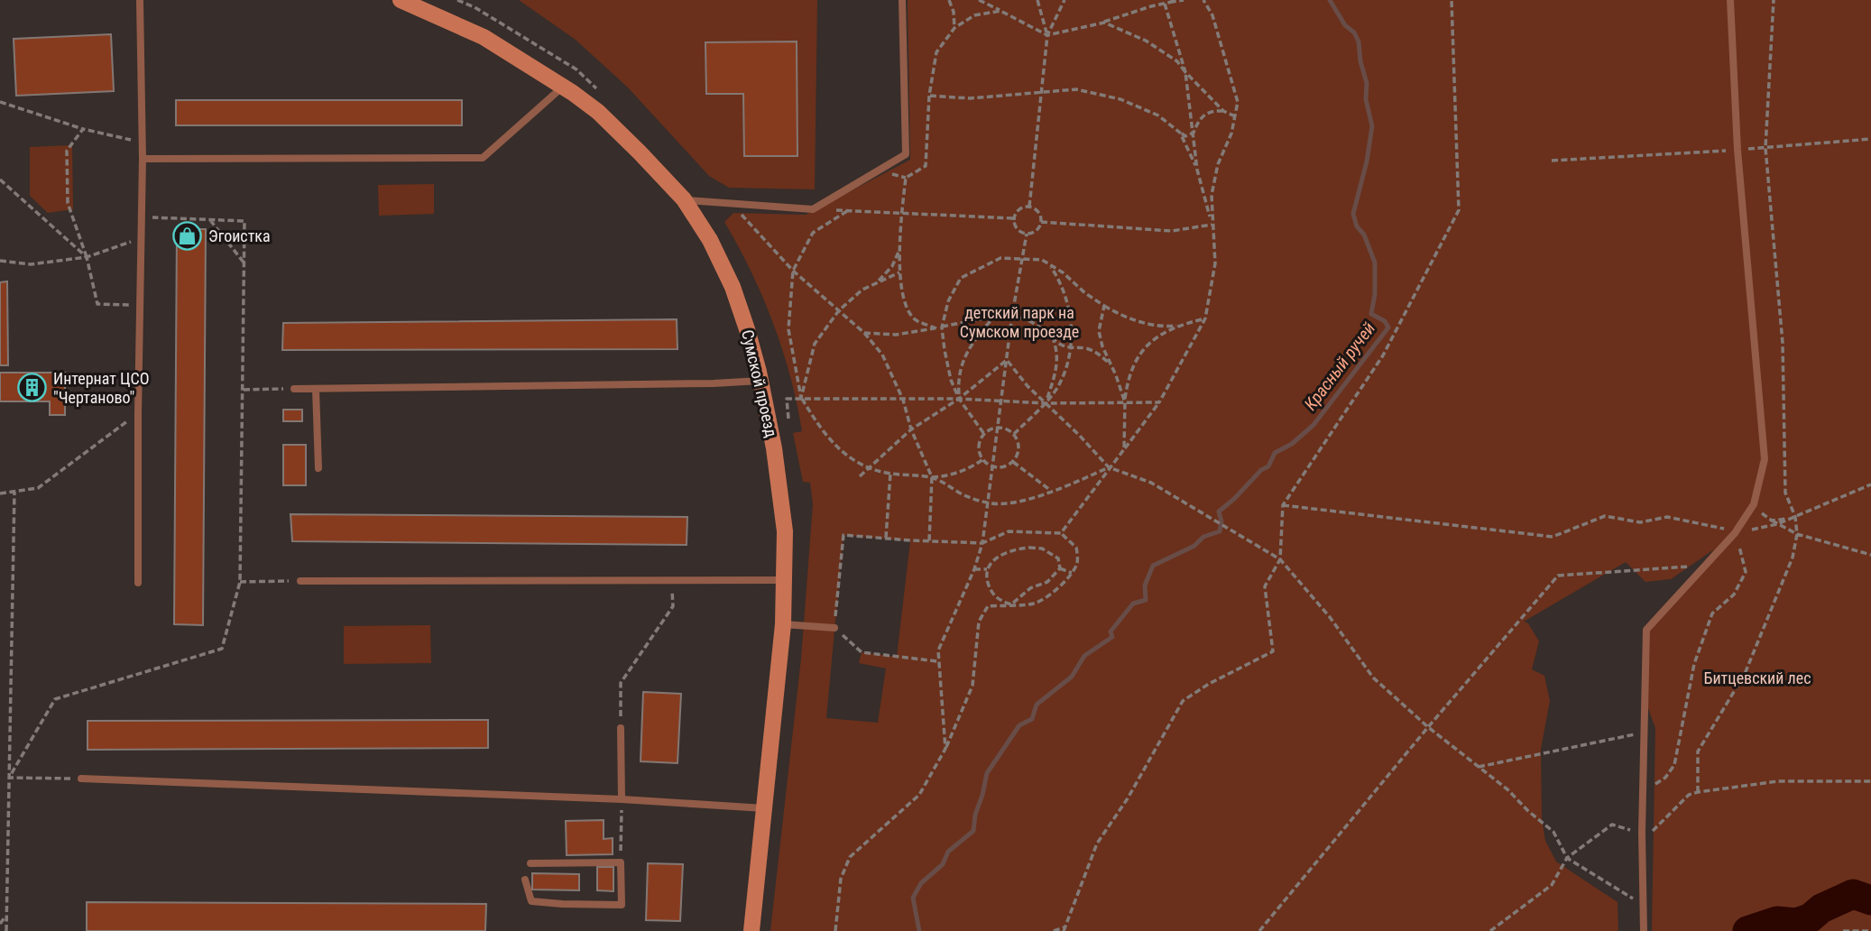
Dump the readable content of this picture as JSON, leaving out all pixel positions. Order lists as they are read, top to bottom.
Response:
{
  "streets": {
    "street": ["Сумской проезд"]
  },
  "water": ["Красный ручей"],
  "parks": ["детский парк на Сумском проезде", "Битцевский лес"],
  "places": {
    "shop": ["Эгоистка"],
    "building": ["Интернат ЦСО \"Чертаново\""]
  }
}
